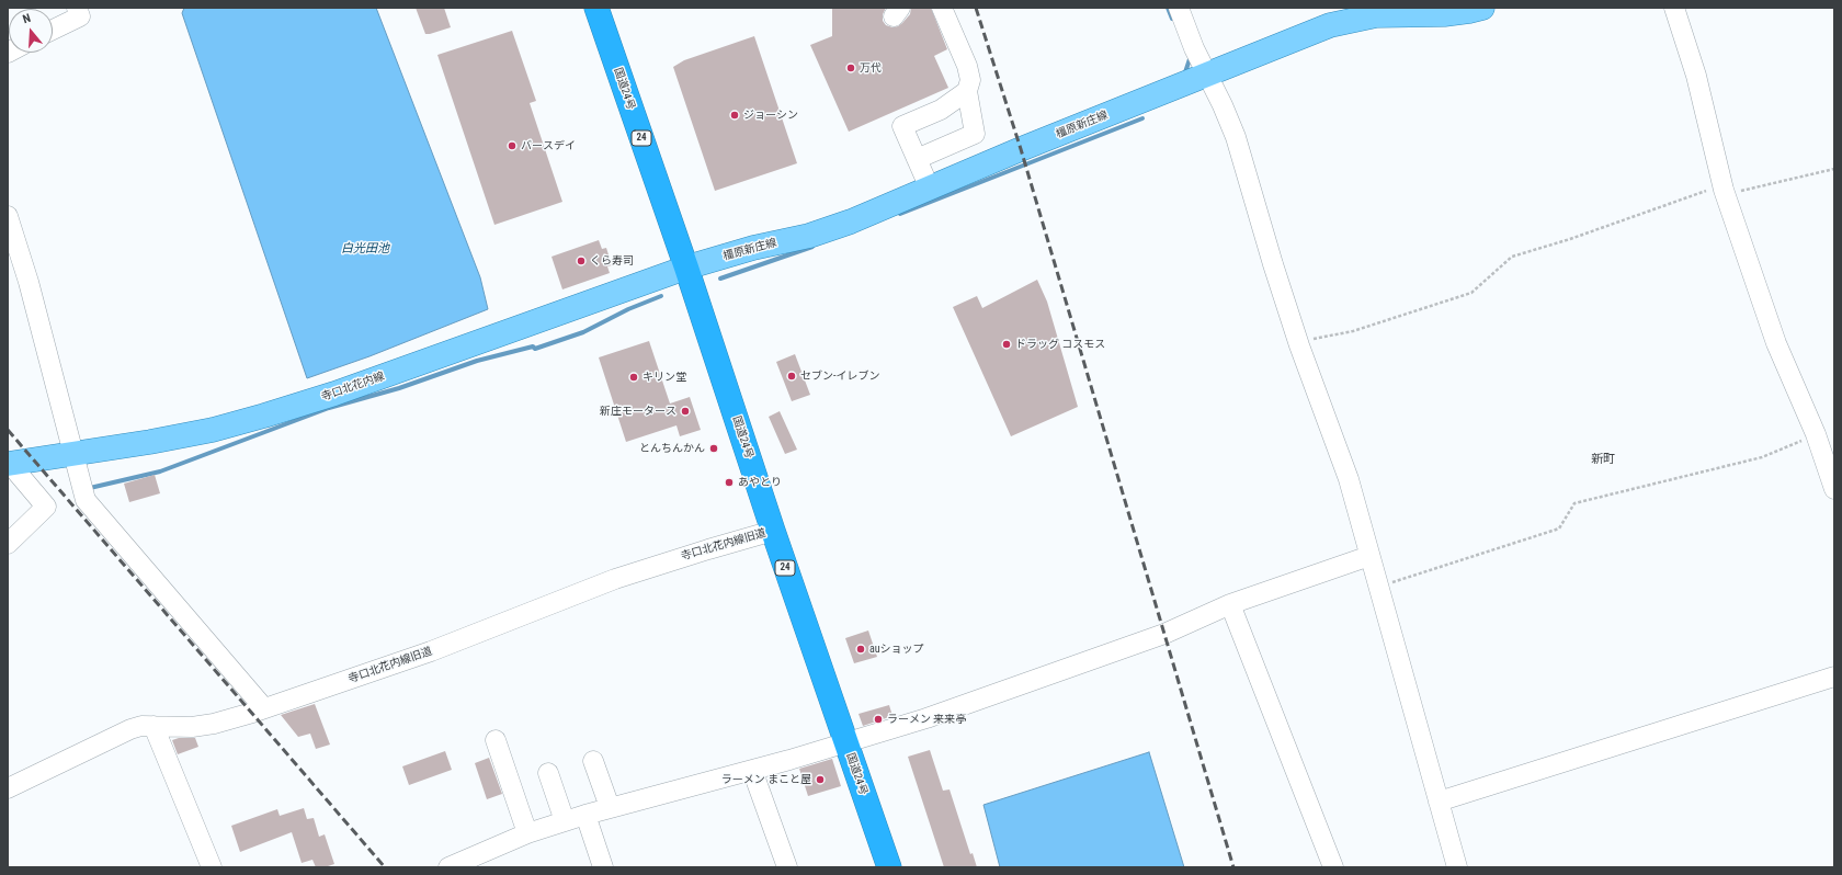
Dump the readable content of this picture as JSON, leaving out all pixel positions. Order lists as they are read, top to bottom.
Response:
{
  "streets": {
    "highway": ["国道24号", "24"],
    "main road": ["橿原新庄線", "寺口北花内線"],
    "street": ["寺口北花内線旧道"]
  },
  "crossings": [
    ["国道24号", "橿原新庄線"],
    ["国道24号", "寺口北花内線"],
    ["国道24号", "寺口北花内線旧道"],
    ["橿原新庄線", "寺口北花内線"]
  ],
  "districts": ["新町"],
  "water": ["白光田池"],
  "places": [
    "万代",
    "ジョーシン",
    "バースデイ",
    "くら寿司",
    "ドラッグ コスモス",
    "セブン-イレブン",
    "キリン堂",
    "新庄モータース",
    "とんちんかん",
    "あやとり",
    "auショップ",
    "ラーメン 来来亭",
    "ラーメン まこと屋"
  ],
  "north": "top"
}
